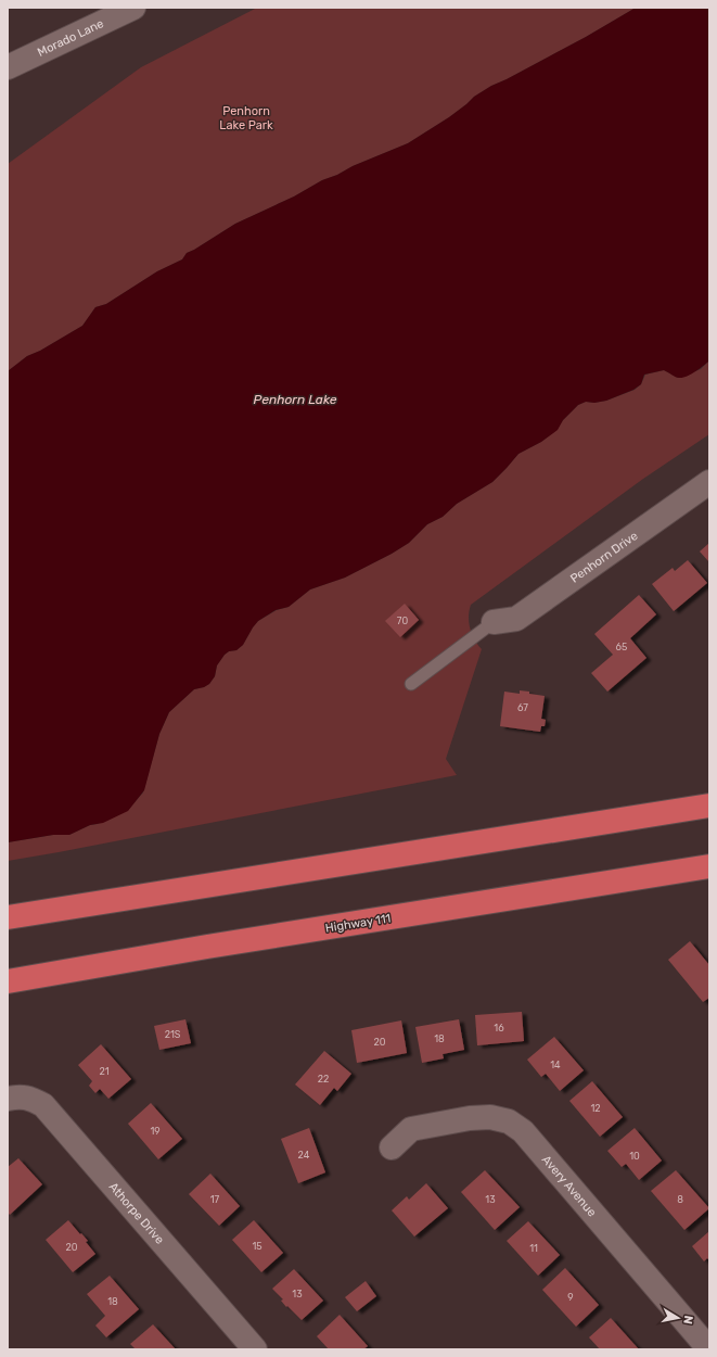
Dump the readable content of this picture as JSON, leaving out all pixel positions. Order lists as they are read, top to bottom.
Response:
{
  "streets": {
    "highway": ["Highway 111"],
    "street": [
      "Morado Lane",
      "Penhorn Drive",
      "Avery Avenue",
      "Athorpe Drive"
    ]
  },
  "water": ["Penhorn Lake"],
  "parks": ["Penhorn Lake Park"],
  "house_numbers": [
    "70",
    "65",
    "67",
    "16",
    "21S",
    "18",
    "20",
    "14",
    "21",
    "22",
    "12",
    "19",
    "24",
    "10",
    "17",
    "13",
    "8",
    "15",
    "20",
    "11",
    "13",
    "9",
    "18"
  ],
  "north": "right"
}
